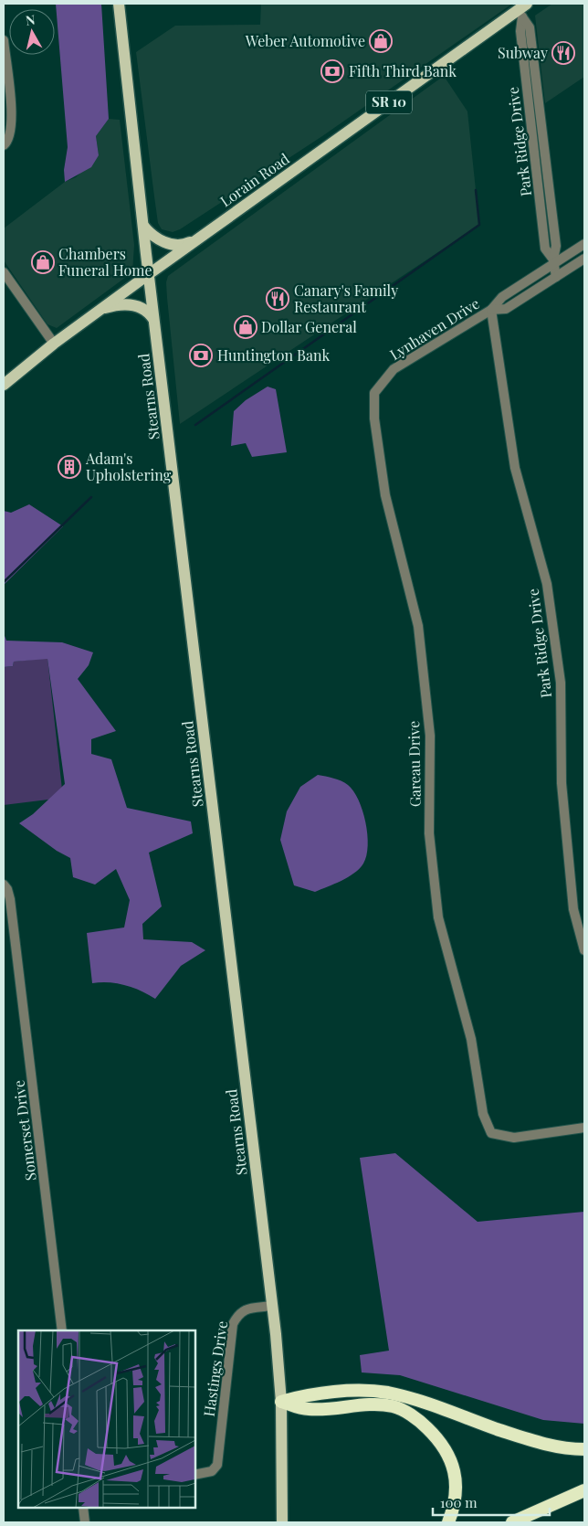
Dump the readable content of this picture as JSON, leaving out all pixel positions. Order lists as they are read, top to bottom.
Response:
{
  "streets": {
    "main road": ["SR 10", "Lorain Road", "Stearns Road"],
    "street": [
      "Park Ridge Drive",
      "Lynhaven Drive",
      "Gareau Drive",
      "Somerset Drive",
      "Hastings Drive"
    ]
  },
  "crossings": [
    ["Park Ridge Drive", "Lorain Road"],
    ["Park Ridge Drive", "Lynhaven Drive"],
    ["Lorain Road", "Stearns Road"],
    ["Lynhaven Drive", "Gareau Drive"],
    ["Stearns Road", "Hastings Drive"]
  ],
  "places": {
    "shop": ["Weber Automotive", "Chambers Funeral Home", "Dollar General"],
    "restaurant": ["Subway", "Canary's Family Restaurant"],
    "bank": ["Fifth Third Bank", "Huntington Bank"],
    "building": ["Adam's Upholstering"]
  },
  "scale_bar": "100 m",
  "north": "top"
}
